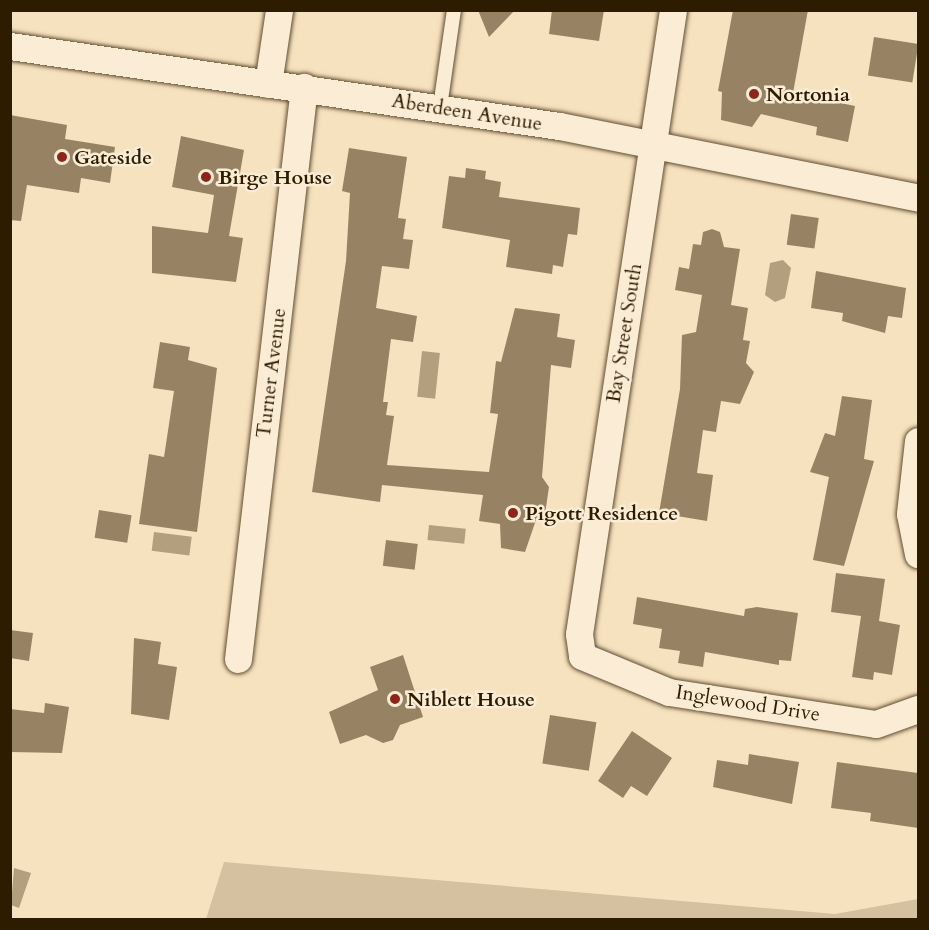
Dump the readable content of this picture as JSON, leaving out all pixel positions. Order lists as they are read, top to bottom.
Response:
{
  "streets": {
    "street": [
      "Aberdeen Avenue",
      "Bay Street South",
      "Turner Avenue",
      "Inglewood Drive"
    ]
  },
  "crossings": [
    ["Aberdeen Avenue", "Bay Street South"],
    ["Aberdeen Avenue", "Turner Avenue"],
    ["Bay Street South", "Inglewood Drive"]
  ],
  "places": [
    "Nortonia",
    "Gateside",
    "Birge House",
    "Pigott Residence",
    "Niblett House"
  ]
}
